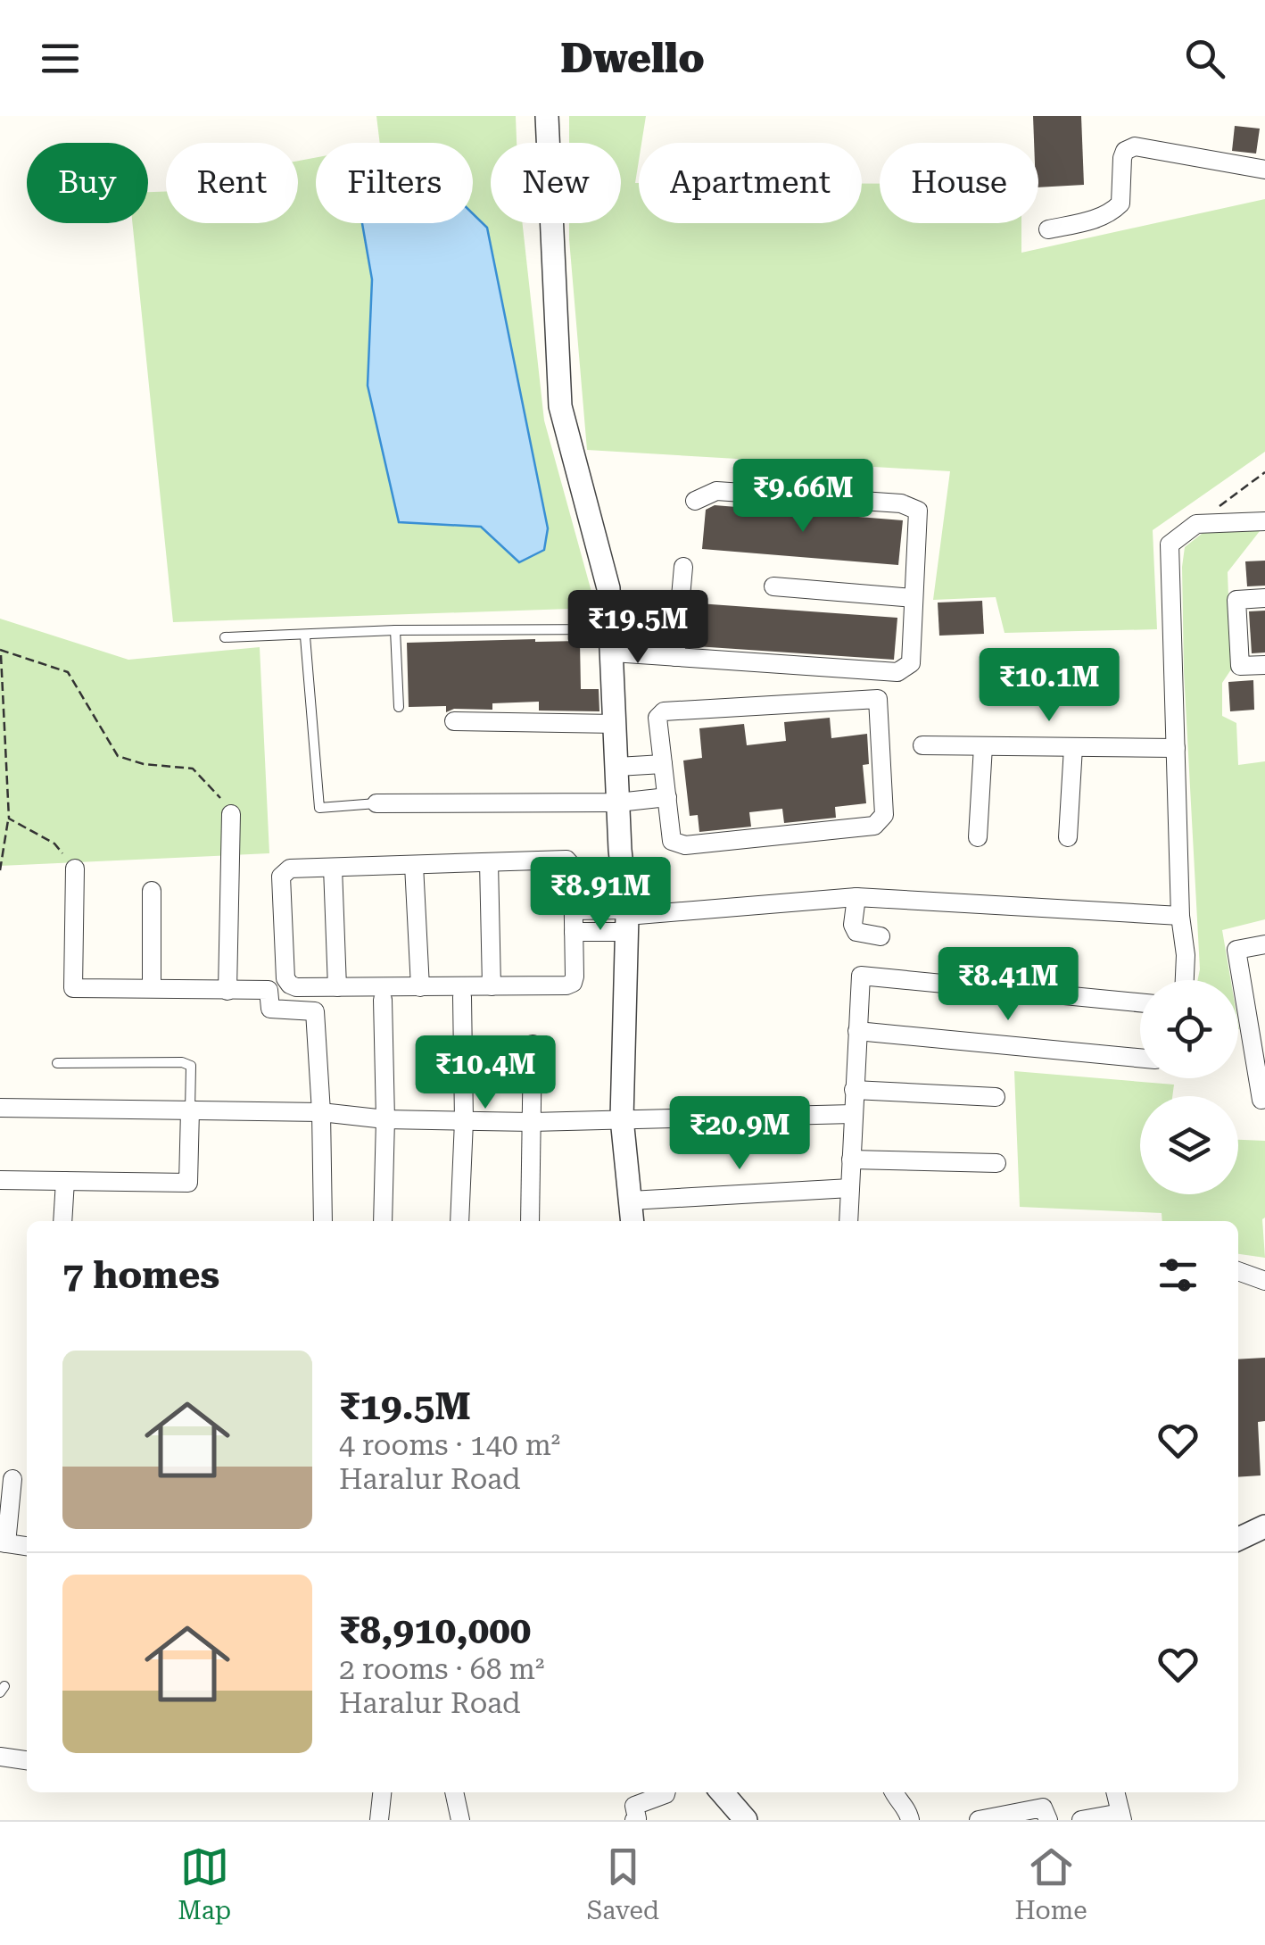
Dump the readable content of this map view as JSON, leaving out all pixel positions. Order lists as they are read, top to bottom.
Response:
{
  "page": {
    "header": "Dwello",
    "chip": [
      "Buy",
      "Rent",
      "Filters",
      "New",
      "Apartment",
      "House"
    ],
    "price": [
      "₹9.66M",
      "₹19.5M",
      "₹10.1M",
      "₹8.91M",
      "₹8.41M",
      "₹10.4M",
      "₹20.9M"
    ],
    "heading": "7 homes",
    "list": [
      {
        "name": "₹19.5M",
        "note": "4 rooms · 140 m² · Haralur Road"
      },
      {
        "name": "₹8,910,000",
        "note": "2 rooms · 68 m² · Haralur Road"
      }
    ],
    "tabs": ["Map", "Saved", "Home"]
  }
}
